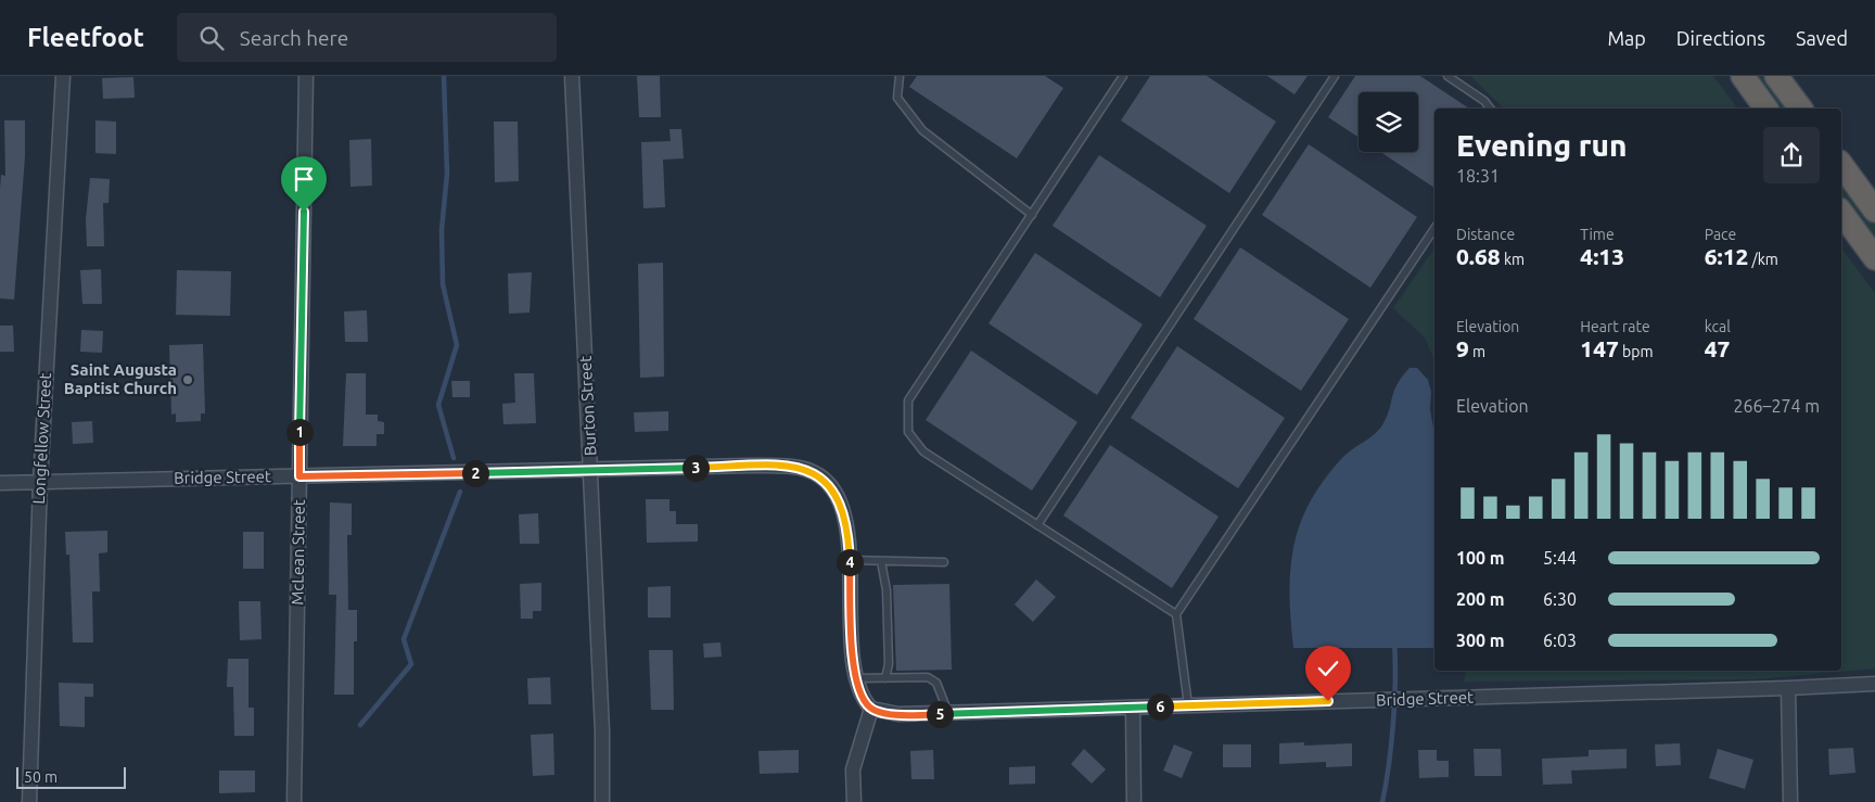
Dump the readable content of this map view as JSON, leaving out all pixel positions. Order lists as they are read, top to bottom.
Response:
{
  "streets": {
    "street": [
      "Burton Street",
      "Longfellow Street",
      "Bridge Street",
      "McLean Street"
    ]
  },
  "crossings": [
    ["Burton Street", "Bridge Street"],
    ["Longfellow Street", "Bridge Street"],
    ["Bridge Street", "McLean Street"]
  ],
  "places": ["Saint Augusta Baptist Church"],
  "scale_bar": "50 m",
  "page": {
    "header": "Fleetfoot",
    "search": "Search here",
    "nav": ["Map", "Directions", "Saved"],
    "heading": ["Evening run", "18:31"],
    "stats": [
      ["Distance", "0.68 km"],
      ["Time", "4:13"],
      ["Pace", "6:12 /km"],
      ["Elevation", "9 m"],
      ["Heart rate", "147 bpm"],
      ["kcal", "47"]
    ],
    "chart": ["Elevation", "266–274 m"],
    "pins": [
      "1",
      "3",
      "2",
      "4",
      "6",
      "5"
    ],
    "list": [
      {
        "name": "100 m",
        "note": "5:44"
      },
      {
        "name": "200 m",
        "note": "6:30"
      },
      {
        "name": "300 m",
        "note": "6:03"
      }
    ],
    "scale": "50 m"
  }
}
